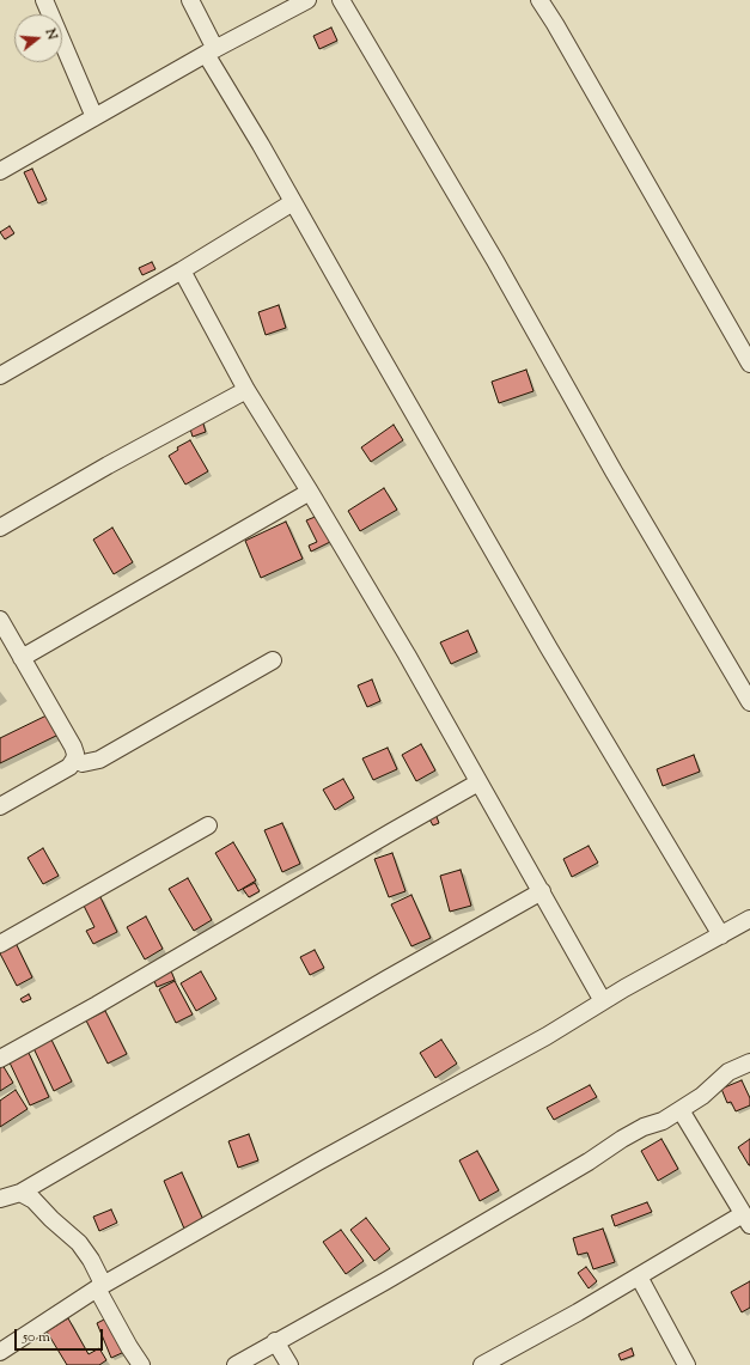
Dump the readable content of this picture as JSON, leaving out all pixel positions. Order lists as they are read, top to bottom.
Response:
{
  "scale_bar": "50 m",
  "north": "right"
}
